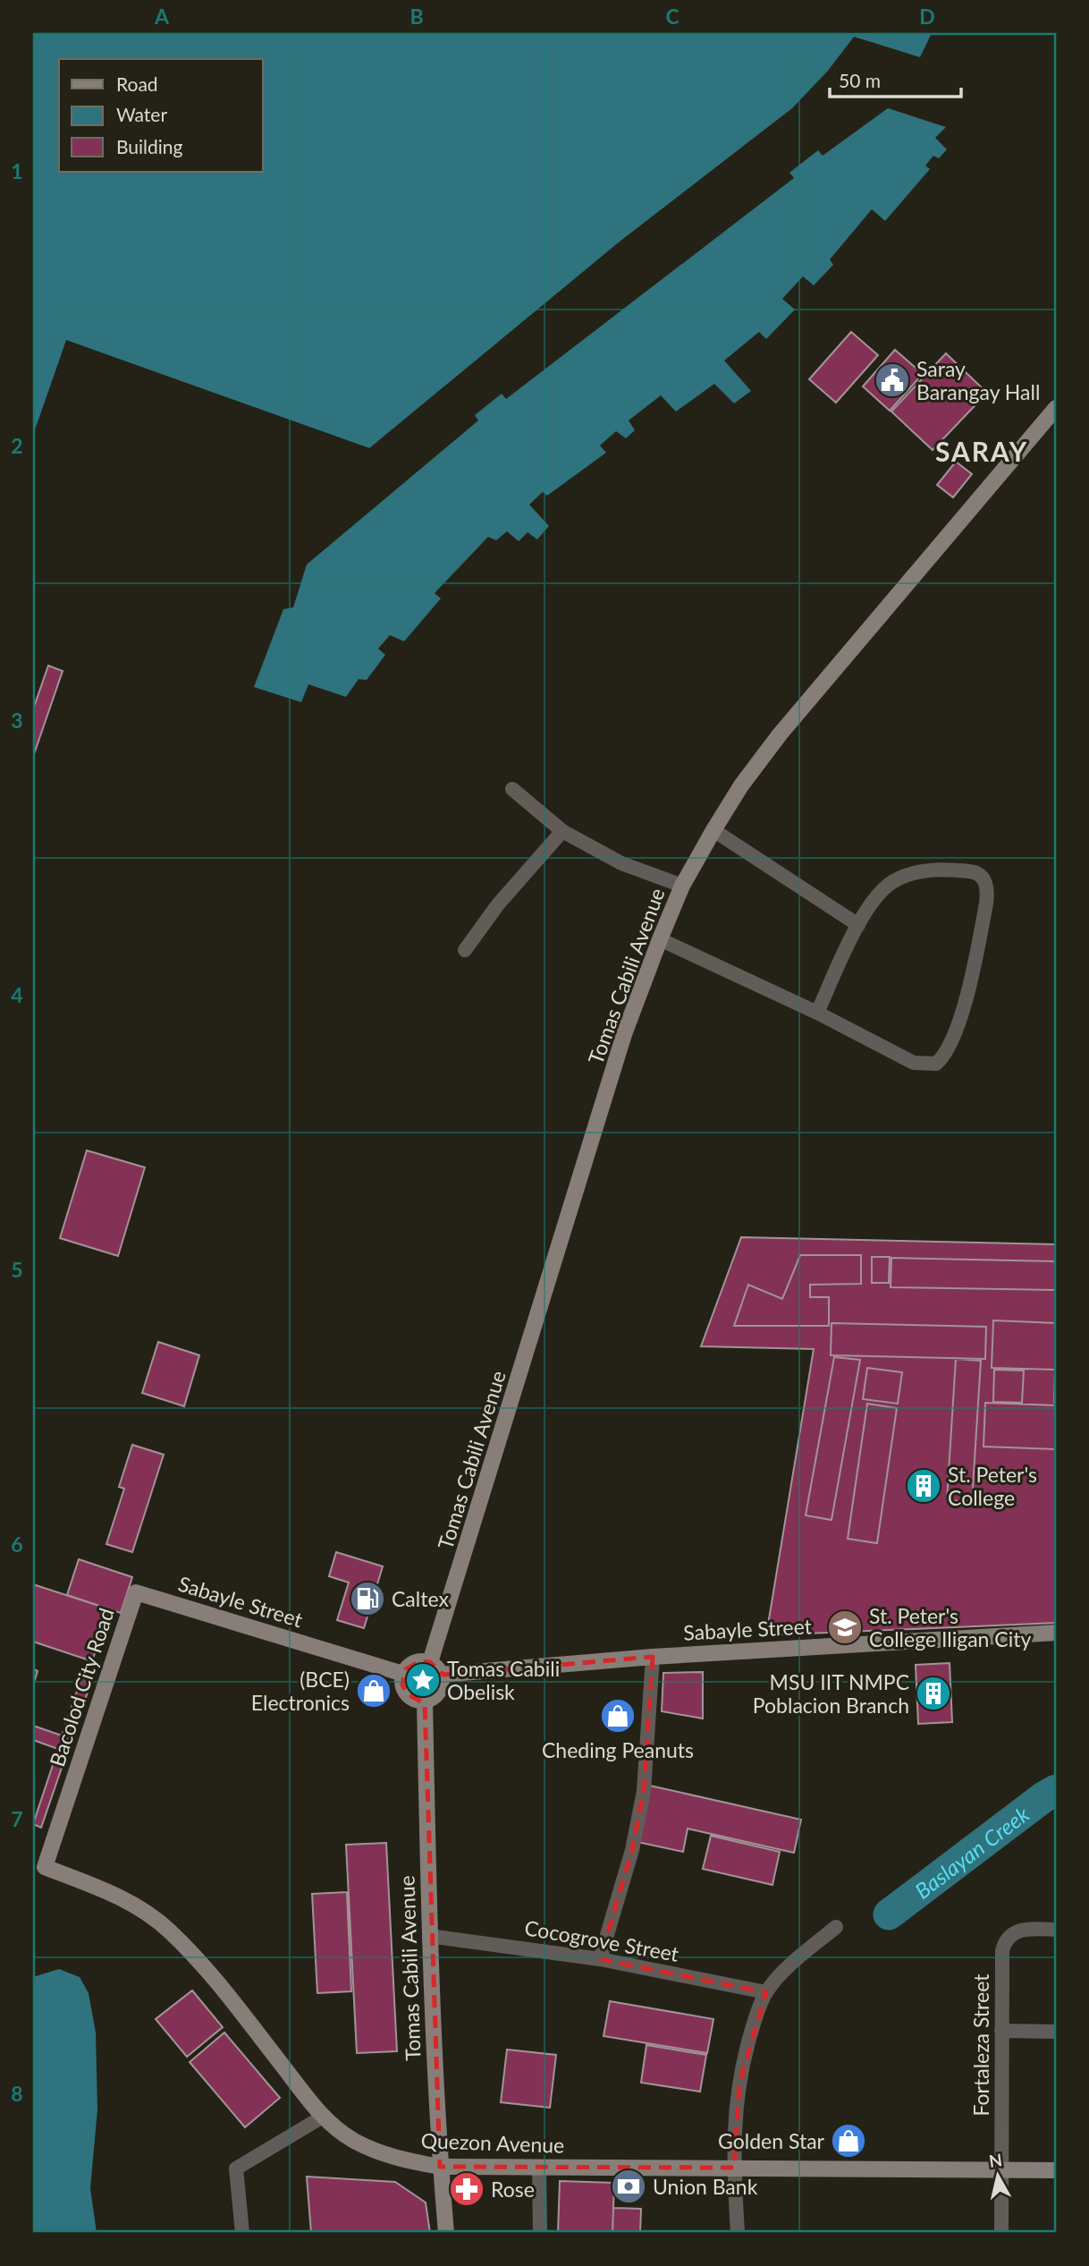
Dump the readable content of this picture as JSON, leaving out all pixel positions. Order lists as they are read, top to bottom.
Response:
{
  "streets": {
    "street": [
      "Tomas Cabili Avenue",
      "Sabayle Street",
      "Bacolod City Road",
      "Cocogrove Street",
      "Fortaleza Street",
      "Quezon Avenue"
    ]
  },
  "crossings": [
    ["Tomas Cabili Avenue", "Sabayle Street"],
    ["Tomas Cabili Avenue", "Cocogrove Street"],
    ["Tomas Cabili Avenue", "Quezon Avenue"],
    ["Sabayle Street", "Bacolod City Road"],
    ["Bacolod City Road", "Quezon Avenue"],
    ["Fortaleza Street", "Quezon Avenue"]
  ],
  "districts": ["SARAY"],
  "water": ["Baslayan Creek"],
  "places": {
    "public building": ["Saray Barangay Hall"],
    "building": ["St. Peter's College", "MSU IIT NMPC Poblacion Branch"],
    "fuel station": ["Caltex"],
    "school or university": ["St. Peter's College Iligan City"],
    "place": ["Tomas Cabili Obelisk"],
    "shop": ["(BCE) Electronics", "Cheding Peanuts", "Golden Star"],
    "bank": ["Union Bank"],
    "pharmacy": ["Rose"]
  },
  "legend": ["Road", "Water", "Building"],
  "scale_bar": "50 m",
  "north": "top",
  "grid": {
    "columns": [
      "A",
      "B",
      "C",
      "D"
    ],
    "rows": [
      "1",
      "2",
      "3",
      "4",
      "5",
      "6",
      "7",
      "8"
    ]
  }
}
